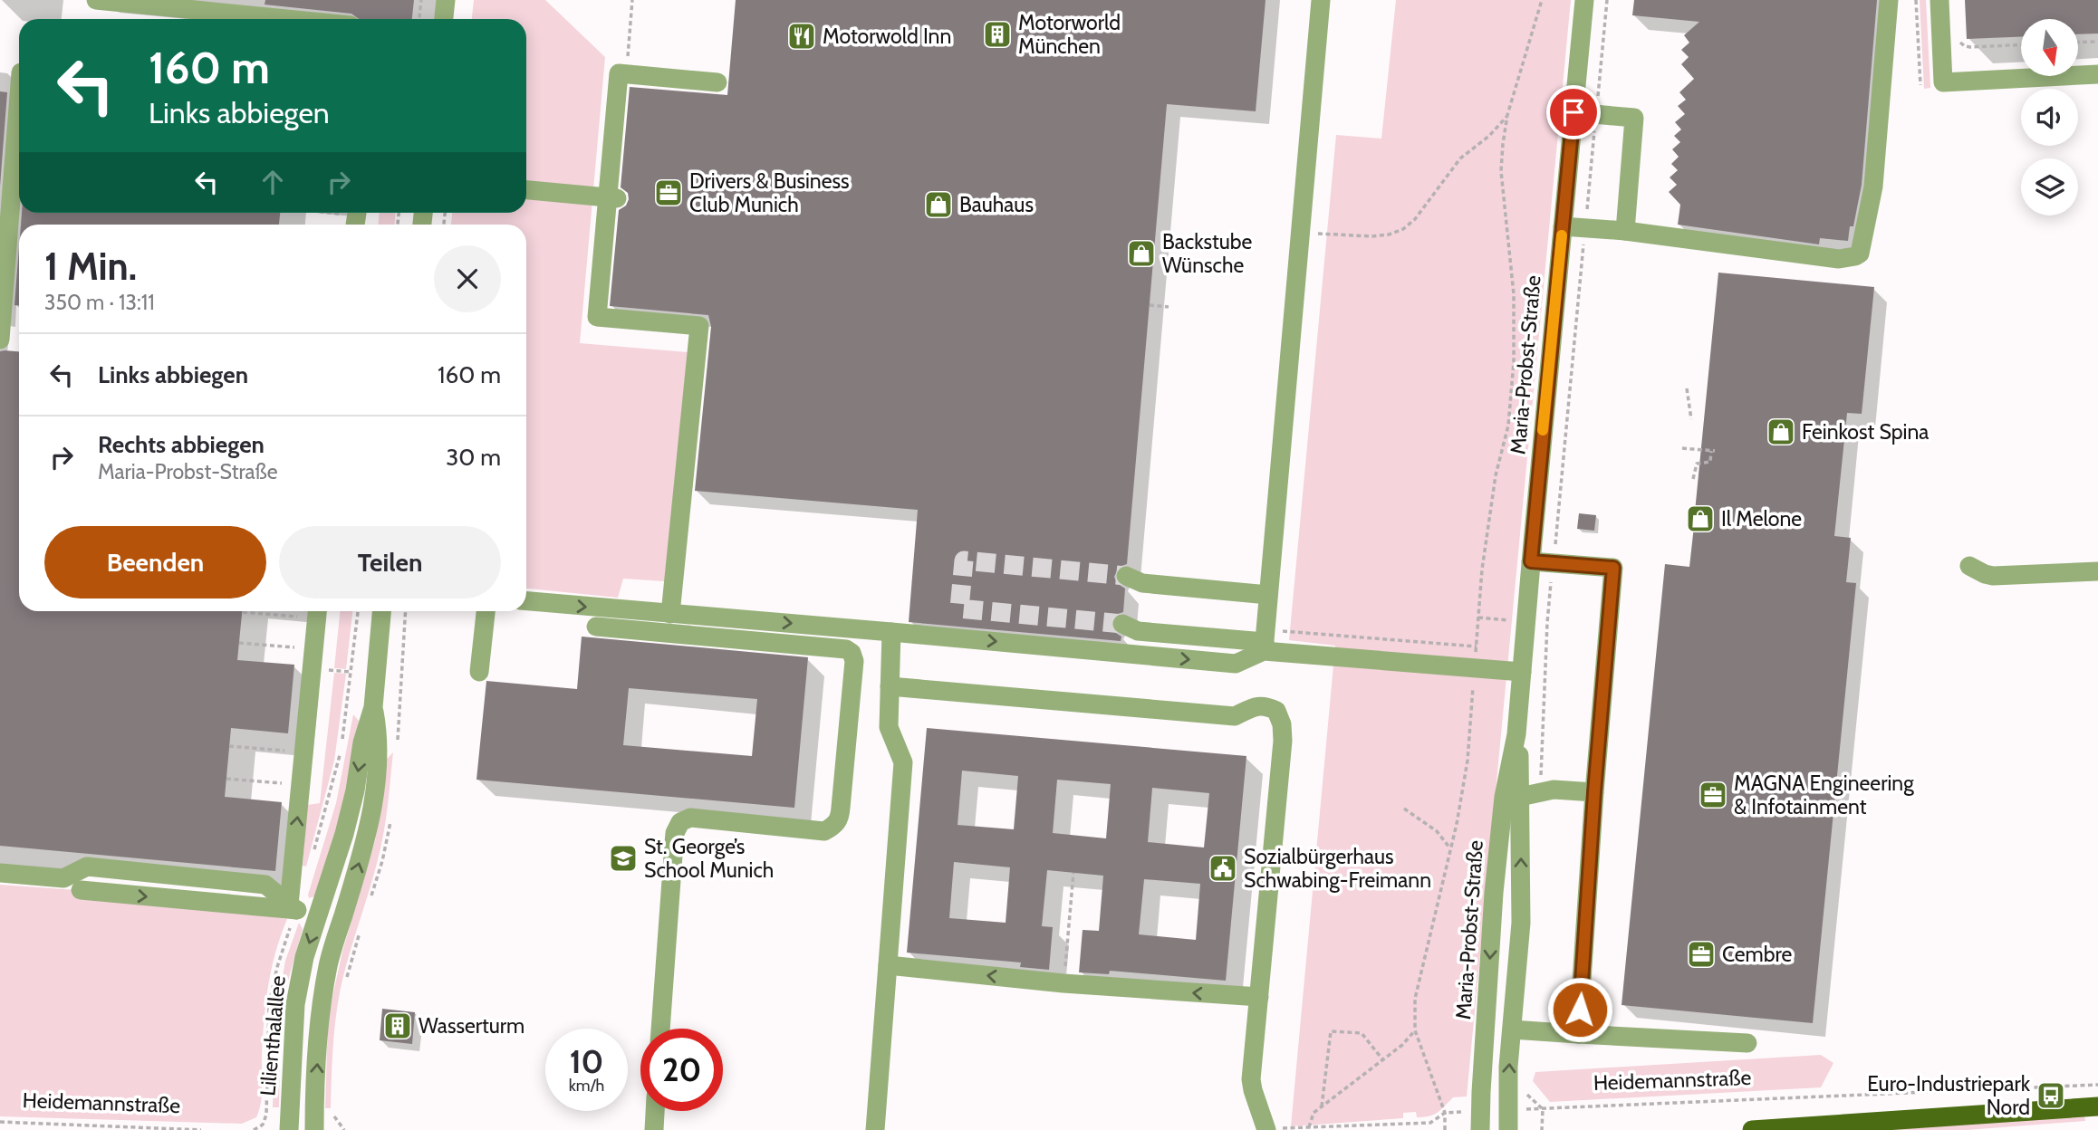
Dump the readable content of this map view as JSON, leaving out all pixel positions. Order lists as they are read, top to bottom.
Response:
{
  "streets": {
    "street": ["Maria-Probst-Straße", "Lilienthalallee"],
    "path": ["Heidemannstraße"]
  },
  "crossings": [
    ["Maria-Probst-Straße", "Heidemannstraße"]
  ],
  "places": {
    "building": ["Motorworld München", "Wasserturm"],
    "restaurant": ["Motorwold Inn"],
    "office": ["Drivers & Business Club Munich", "MAGNA Engineering & Infotainment", "Cembre"],
    "shop": [
      "Bauhaus",
      "Backstube Wünsche",
      "Feinkost Spina",
      "Il Melone"
    ],
    "school or university": ["St. George’s School Munich"],
    "public building": ["Sozialbürgerhaus Schwabing-Freimann"],
    "bus stop": ["Euro-Industriepark Nord"]
  },
  "north": "bottom",
  "page": {
    "turn": ["160 m", "Links abbiegen"],
    "heading": ["1 Min.", "350 m · 13:11"],
    "list": [
      {
        "name": "Links abbiegen",
        "value": "160 m"
      },
      {
        "name": "Rechts abbiegen",
        "note": "Maria-Probst-Straße",
        "value": "30 m"
      }
    ],
    "buttons": ["Beenden", "Teilen"],
    "speed": "10 km/h",
    "limit": "20"
  }
}
